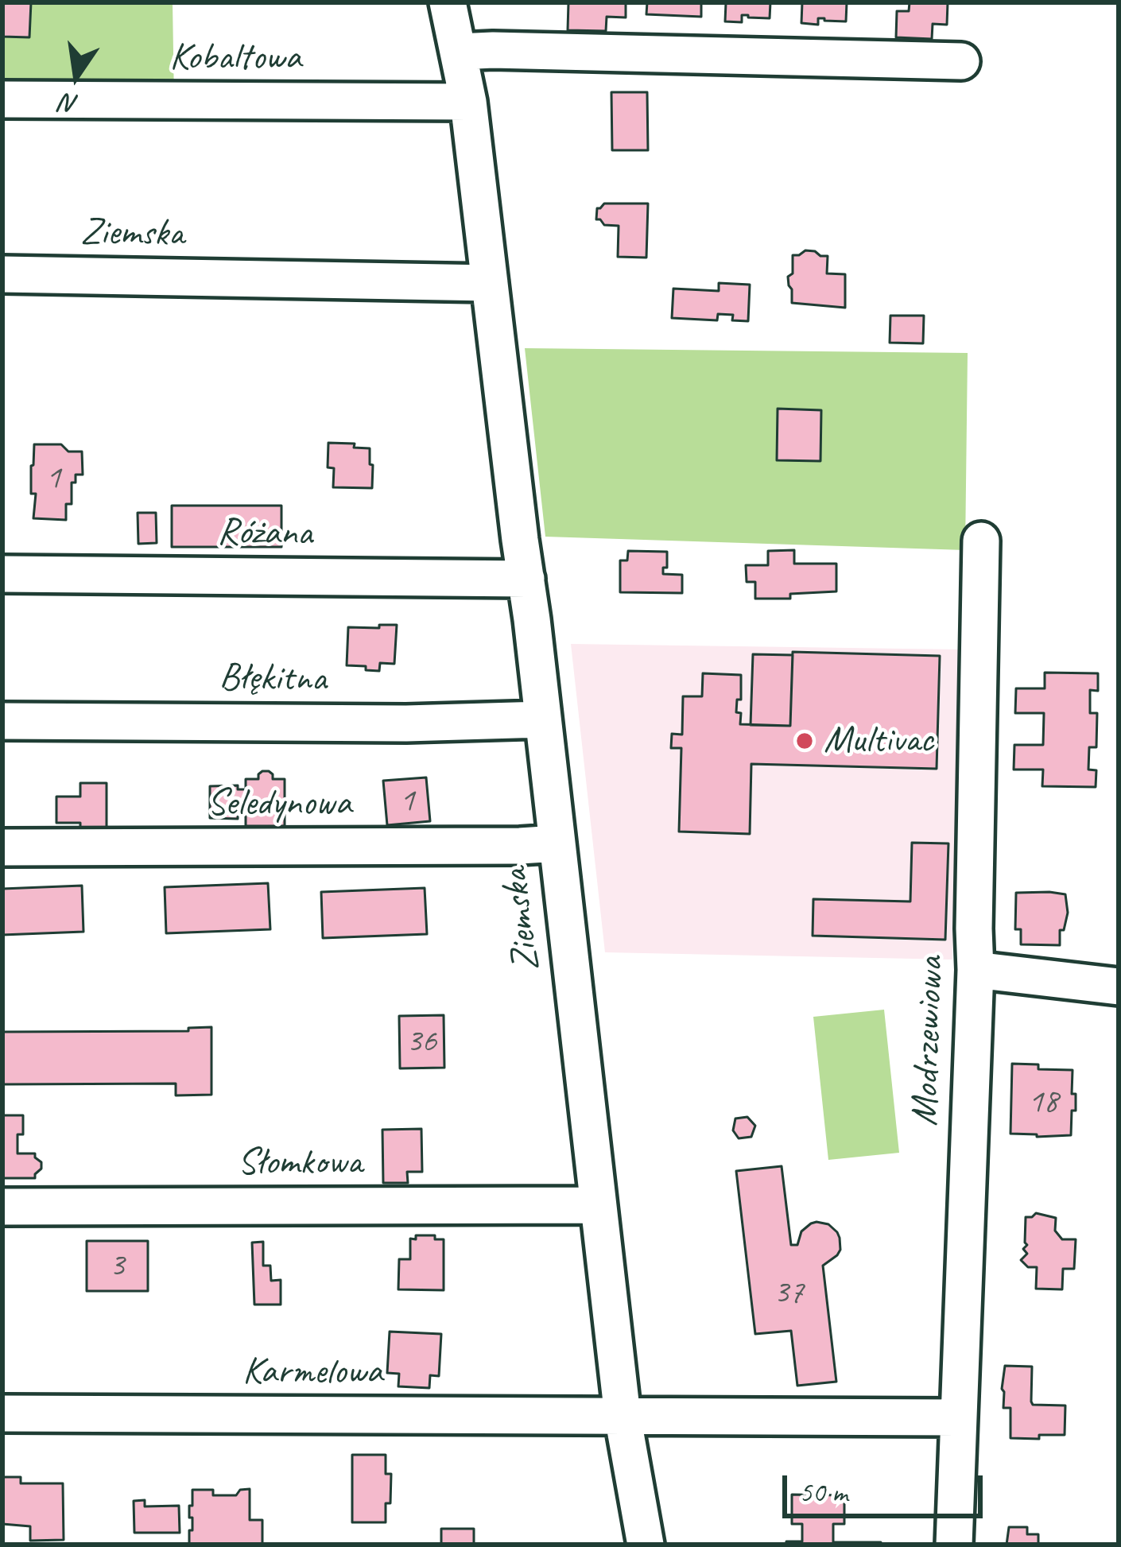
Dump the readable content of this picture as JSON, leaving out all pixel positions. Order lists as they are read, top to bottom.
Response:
{
  "streets": {
    "street": [
      "Kobaltowa",
      "Ziemska",
      "Różana",
      "Błękitna",
      "Seledynowa",
      "Modrzewiowa",
      "Słomkowa",
      "Karmelowa"
    ]
  },
  "crossings": [
    ["Kobaltowa", "Ziemska"],
    ["Ziemska", "Różana"],
    ["Ziemska", "Błękitna"],
    ["Ziemska", "Seledynowa"],
    ["Ziemska", "Słomkowa"],
    ["Ziemska", "Karmelowa"],
    ["Modrzewiowa", "Karmelowa"]
  ],
  "places": ["Multivac"],
  "house_numbers": [
    "1",
    "1",
    "36",
    "18",
    "3",
    "37"
  ],
  "scale_bar": "50 m",
  "north": "bottom"
}
